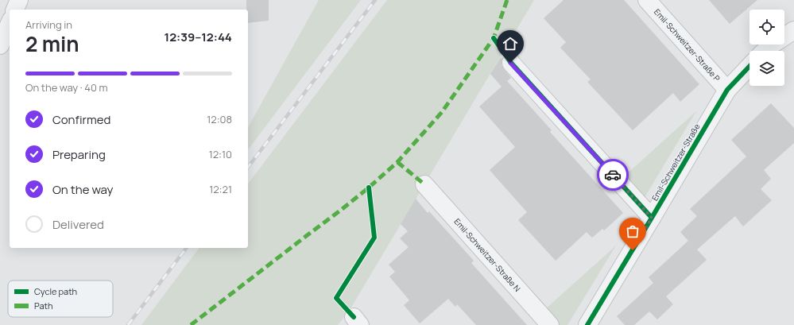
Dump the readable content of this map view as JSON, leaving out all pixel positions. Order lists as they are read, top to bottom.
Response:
{
  "streets": {
    "street": ["Emil-Schweitzer-Straße P", "Emil-Schweitzer-Straße", "Emil-Schweitzer-Straße N"]
  },
  "crossings": [
    ["Emil-Schweitzer-Straße P", "Emil-Schweitzer-Straße"]
  ],
  "legend": ["Cycle path", "Path"],
  "page": {
    "heading": ["2 min", "Arriving in", "12:39–12:44"],
    "bar": "On the way · 40 m",
    "list": [
      ["Confirmed", "12:08"],
      ["Preparing", "12:10"],
      ["On the way", "12:21"],
      "Delivered"
    ]
  }
}
